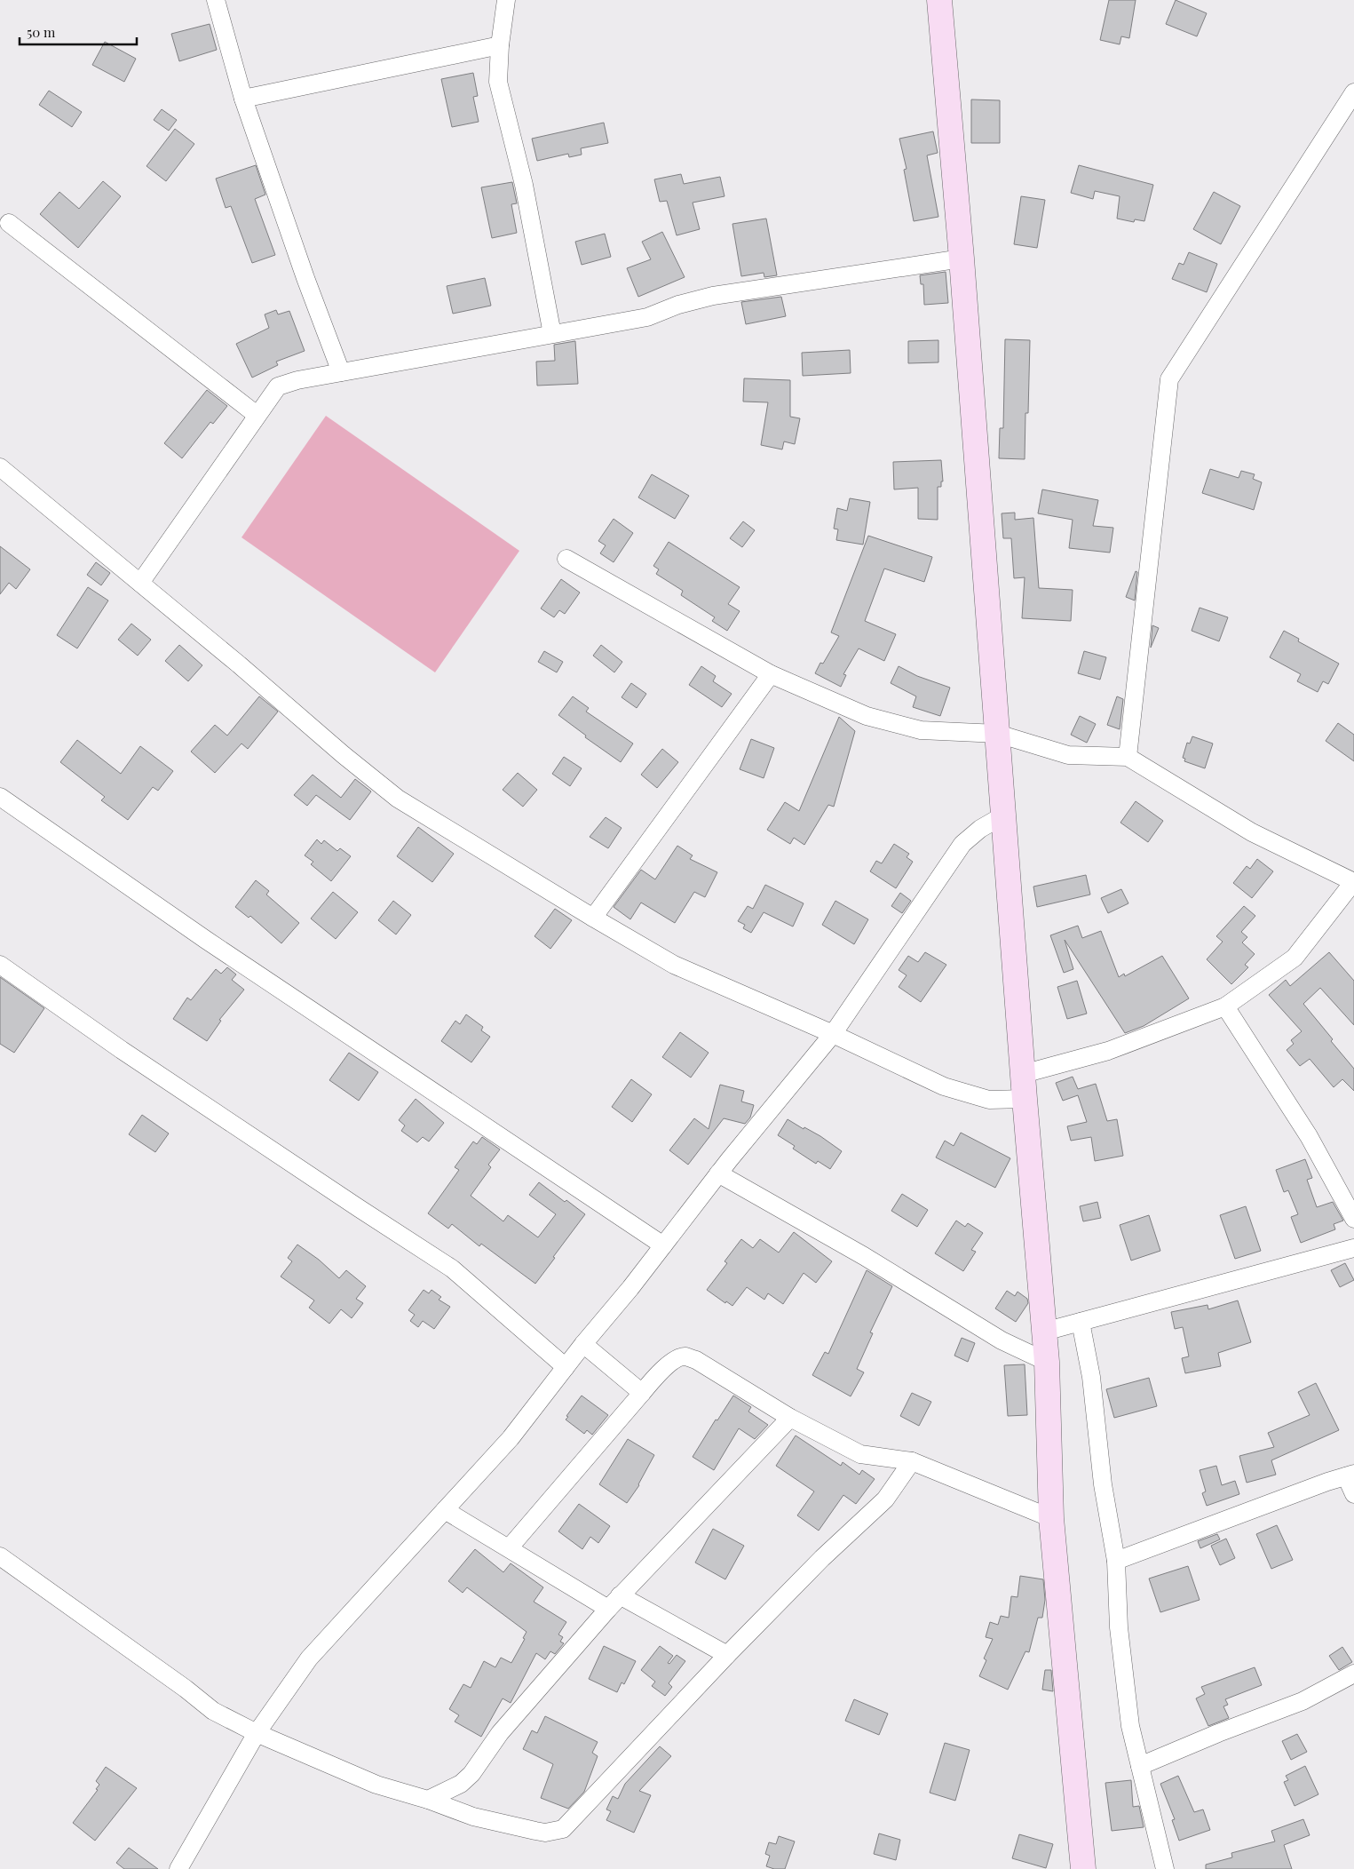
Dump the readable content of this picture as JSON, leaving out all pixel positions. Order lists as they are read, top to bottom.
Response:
{
  "scale_bar": "50 m"
}
